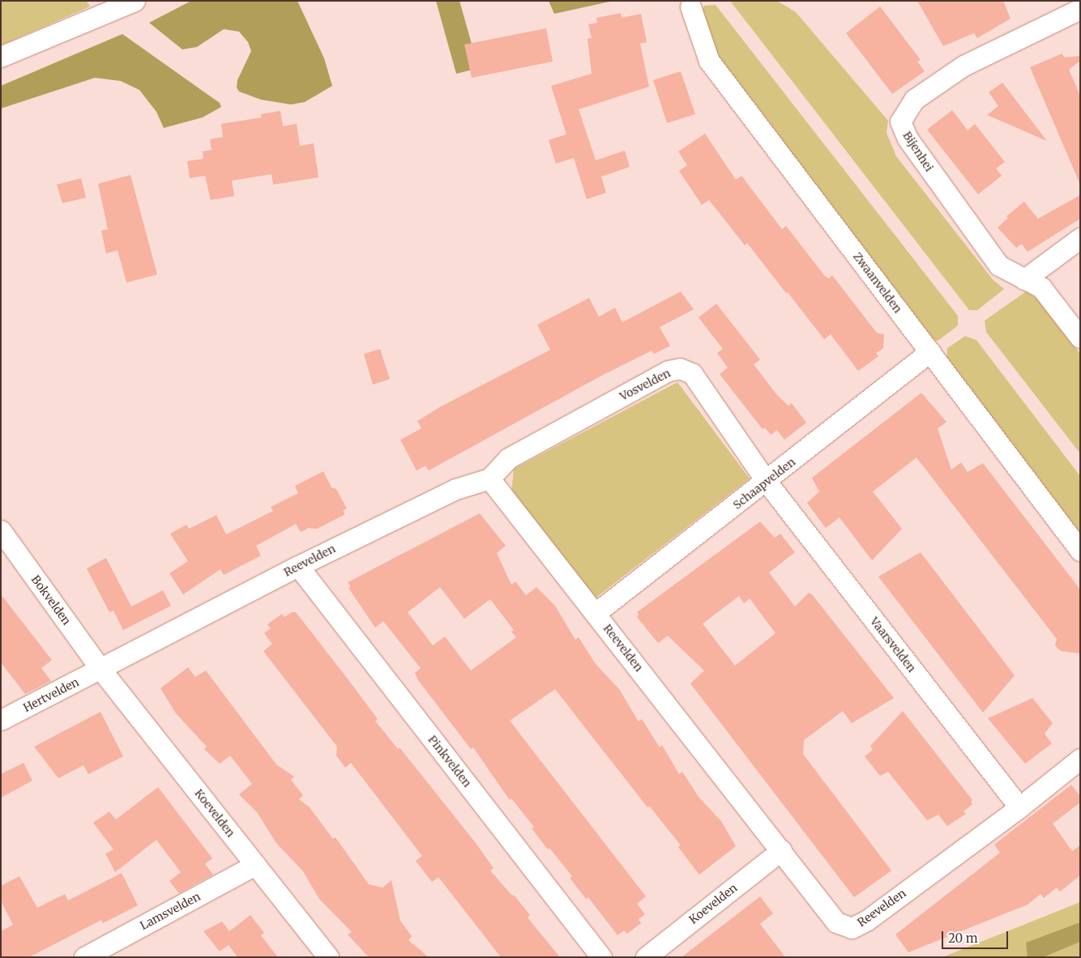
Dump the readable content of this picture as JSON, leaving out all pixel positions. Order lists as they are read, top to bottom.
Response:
{
  "streets": {
    "street": [
      "Bijenhei",
      "Zwaanvelden",
      "Vosvelden",
      "Schaapvelden",
      "Reevelden",
      "Bokvelden",
      "Vaarsvelden",
      "Hertvelden",
      "Pinkvelden",
      "Koevelden",
      "Lamsvelden"
    ]
  },
  "crossings": [
    ["Zwaanvelden", "Schaapvelden"],
    ["Vosvelden", "Schaapvelden"],
    ["Vosvelden", "Reevelden"],
    ["Vosvelden", "Vaarsvelden"],
    ["Schaapvelden", "Reevelden"],
    ["Schaapvelden", "Vaarsvelden"],
    ["Reevelden", "Bokvelden"],
    ["Reevelden", "Vaarsvelden"],
    ["Reevelden", "Hertvelden"],
    ["Reevelden", "Pinkvelden"],
    ["Reevelden", "Koevelden"],
    ["Bokvelden", "Hertvelden"],
    ["Bokvelden", "Koevelden"],
    ["Hertvelden", "Koevelden"],
    ["Koevelden", "Lamsvelden"]
  ],
  "scale_bar": "20 m"
}
